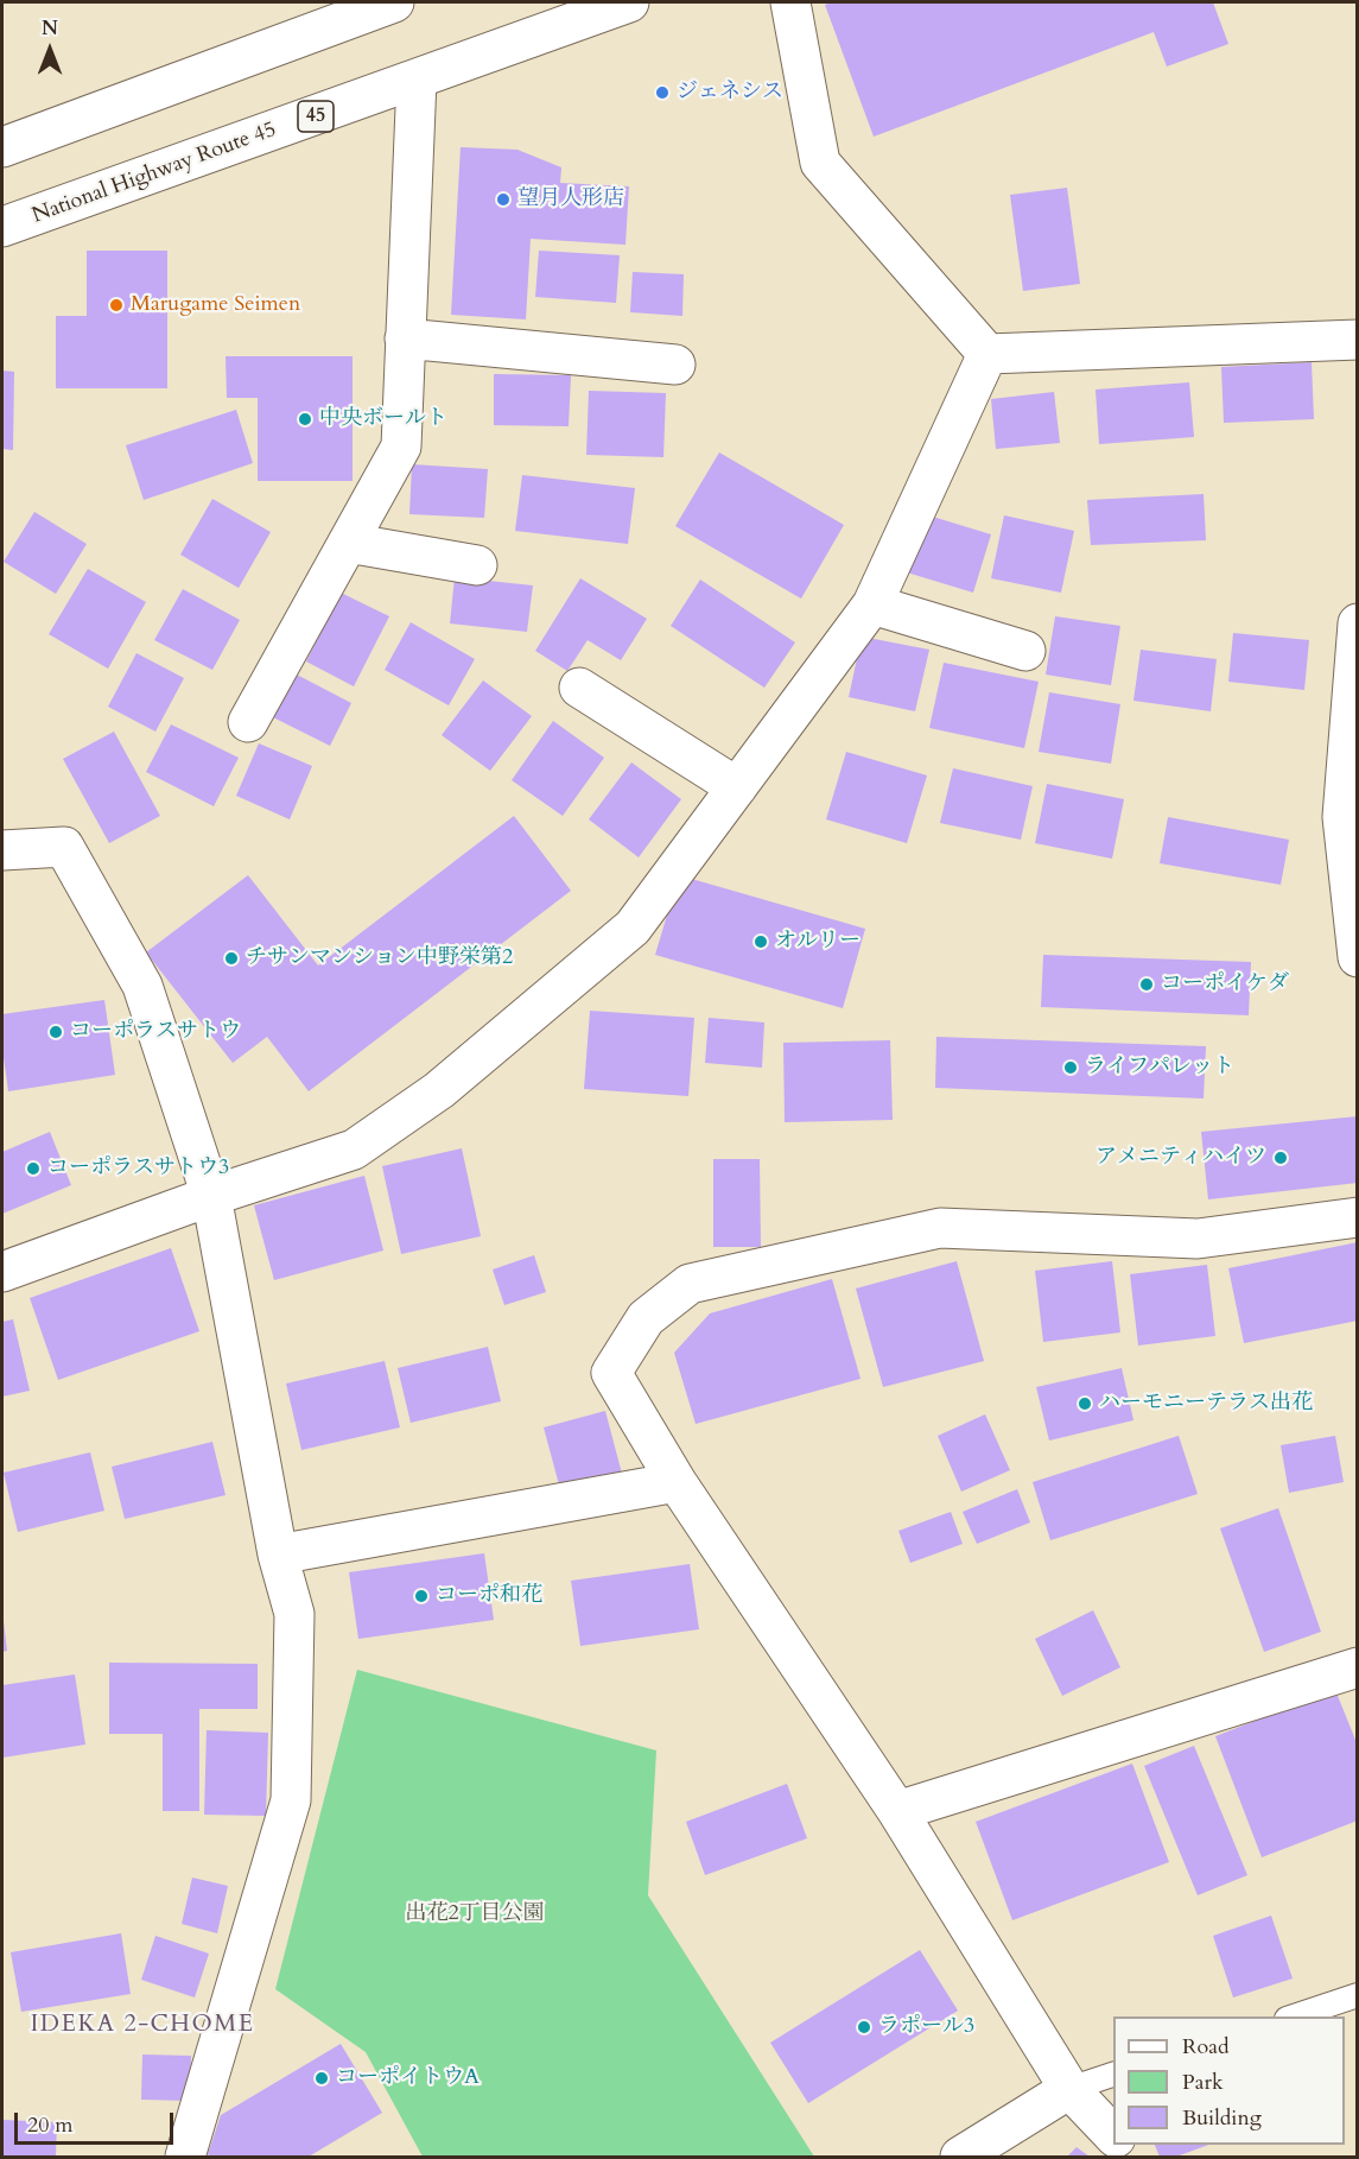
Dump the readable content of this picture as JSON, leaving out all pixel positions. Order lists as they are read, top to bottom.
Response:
{
  "streets": {
    "main road": ["45", "National Highway Route 45"]
  },
  "districts": ["IDEKA 2-CHOME"],
  "parks": ["出花2丁目公園"],
  "places": [
    "ジェネシス",
    "望月人形店",
    "Marugame Seimen",
    "中央ボールト",
    "オルリー",
    "チサンマンション中野栄第2",
    "コーポイケダ",
    "コーポラスサトウ",
    "ライフパレット",
    "アメニティハイツ",
    "コーポラスサトウ3",
    "ハーモニーテラス出花",
    "コーポ和花",
    "ラポール3",
    "コーポイトウA"
  ],
  "legend": ["Road", "Park", "Building"],
  "scale_bar": "20 m",
  "north": "top"
}
